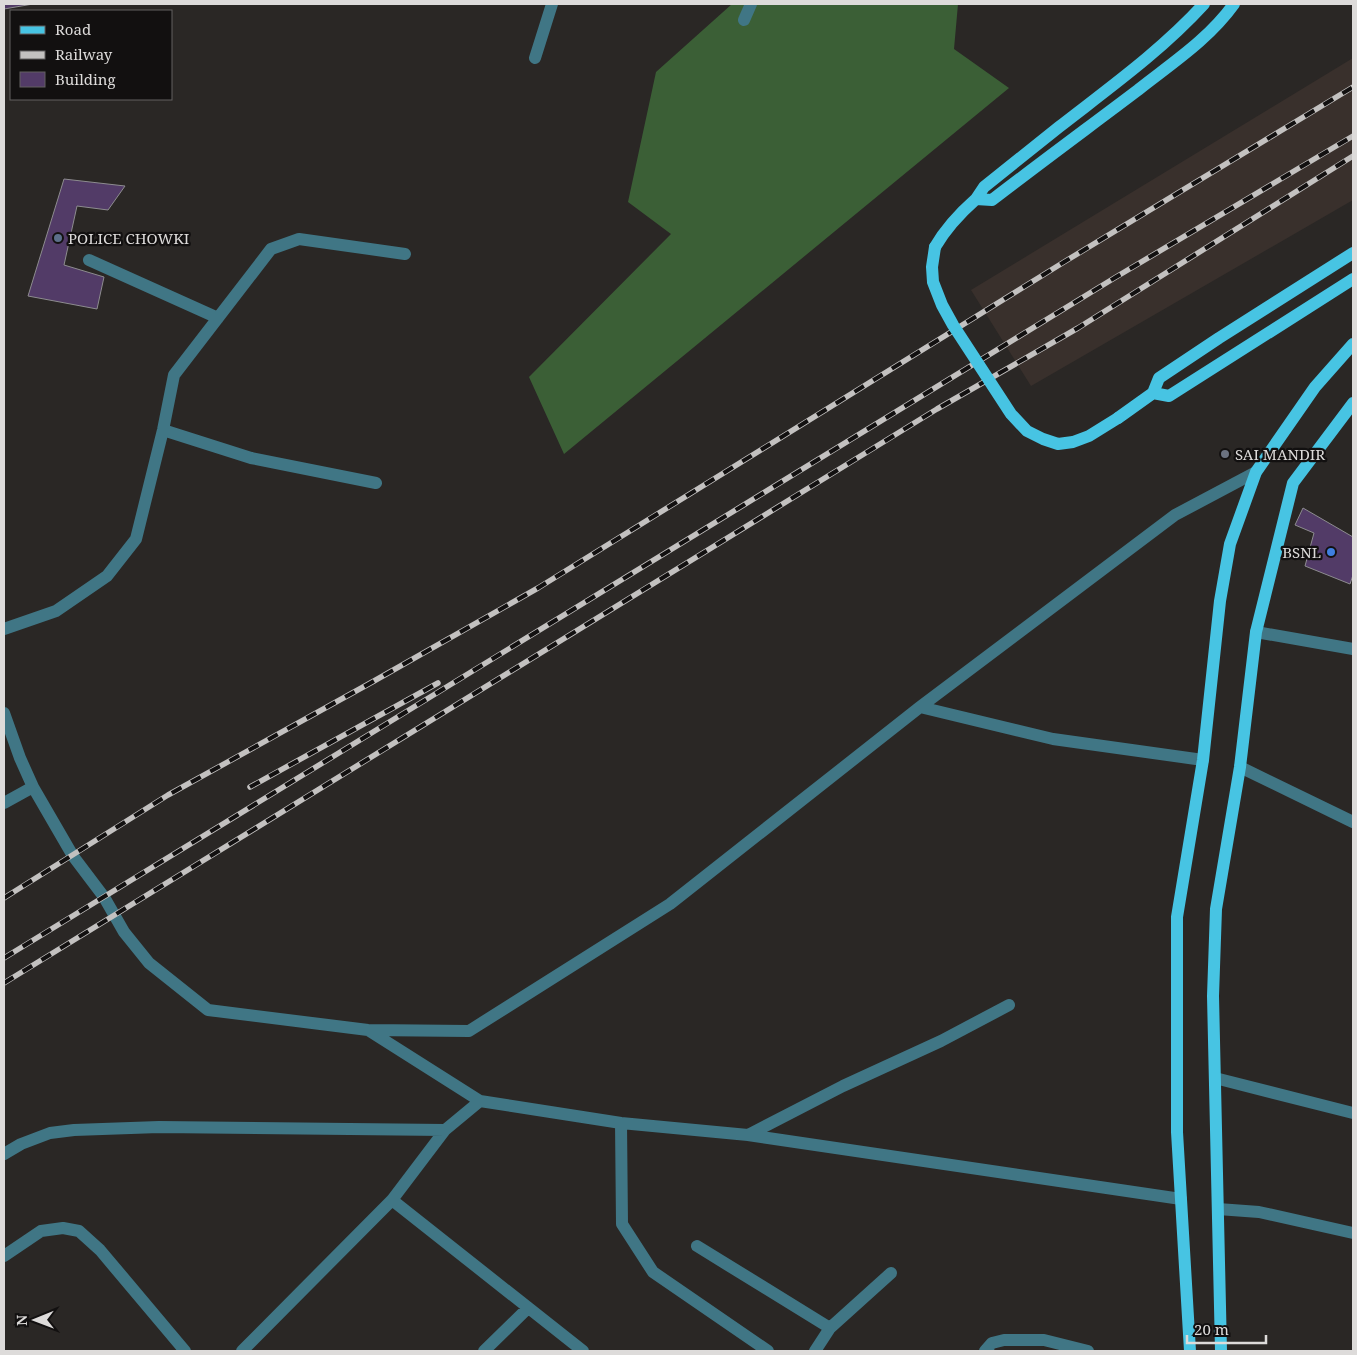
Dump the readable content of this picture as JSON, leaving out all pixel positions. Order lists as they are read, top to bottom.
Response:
{
  "places": ["POLICE CHOWKI", "SAI MANDIR", "BSNL"],
  "legend": ["Road", "Railway", "Building"],
  "scale_bar": "20 m",
  "north": "left"
}
